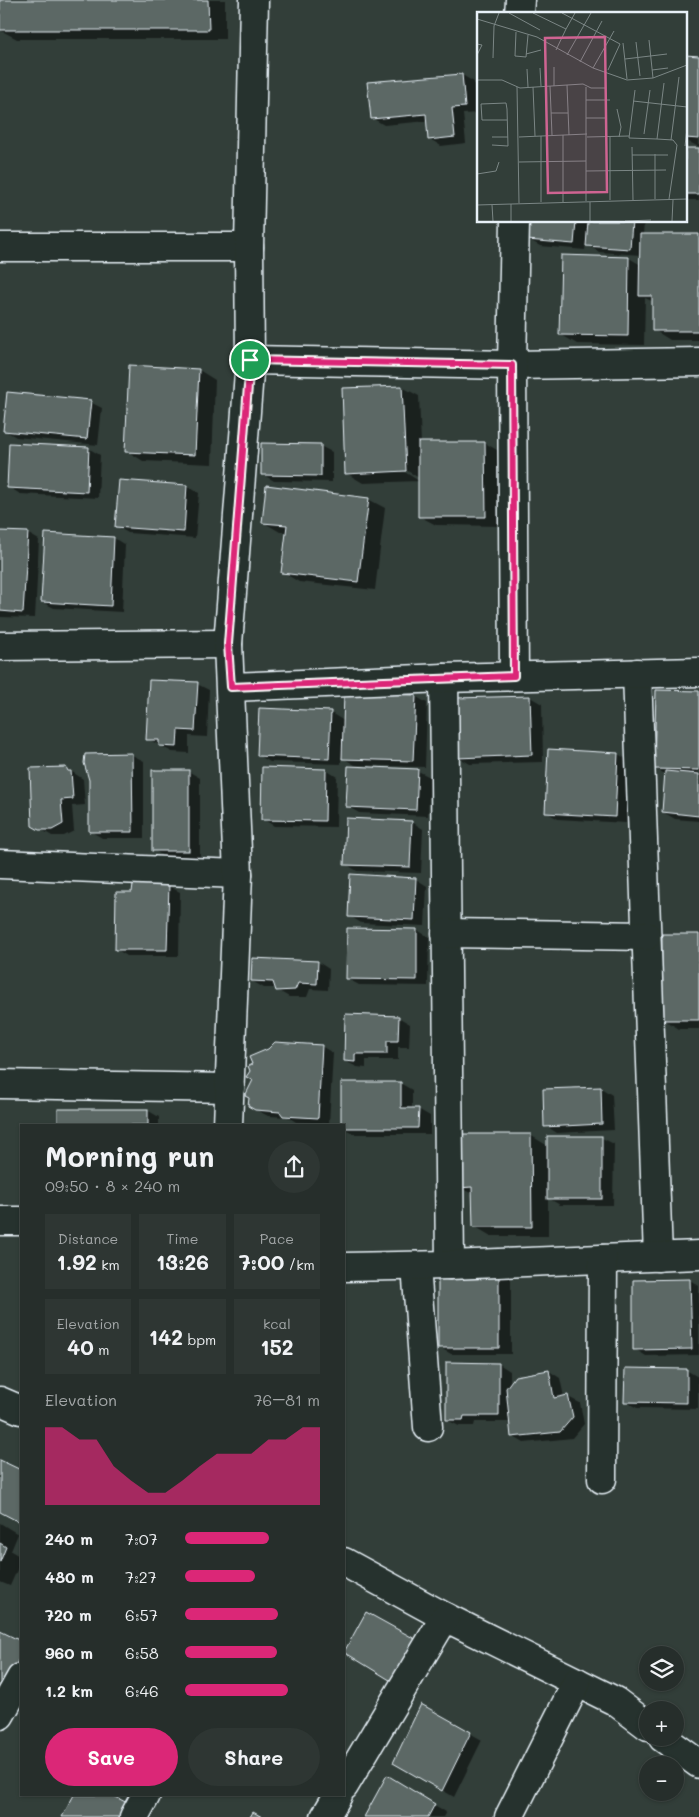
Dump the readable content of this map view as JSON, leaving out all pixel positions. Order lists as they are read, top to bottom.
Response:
{
  "page": {
    "heading": ["Morning run", "09:50 · 8 × 240 m"],
    "stats": [
      ["Distance", "1.92 km"],
      ["Time", "13:26"],
      ["Pace", "7:00 /km"],
      ["Elevation", "40 m"],
      ["142 bpm"],
      ["kcal", "152"]
    ],
    "chart": ["Elevation", "76–81 m"],
    "list": [
      {
        "name": "240 m",
        "note": "7:07"
      },
      {
        "name": "480 m",
        "note": "7:27"
      },
      {
        "name": "720 m",
        "note": "6:57"
      },
      {
        "name": "960 m",
        "note": "6:58"
      },
      {
        "name": "1.2 km",
        "note": "6:46"
      }
    ],
    "map_buttons": ["+", "−"],
    "buttons": ["Save", "Share"]
  }
}
